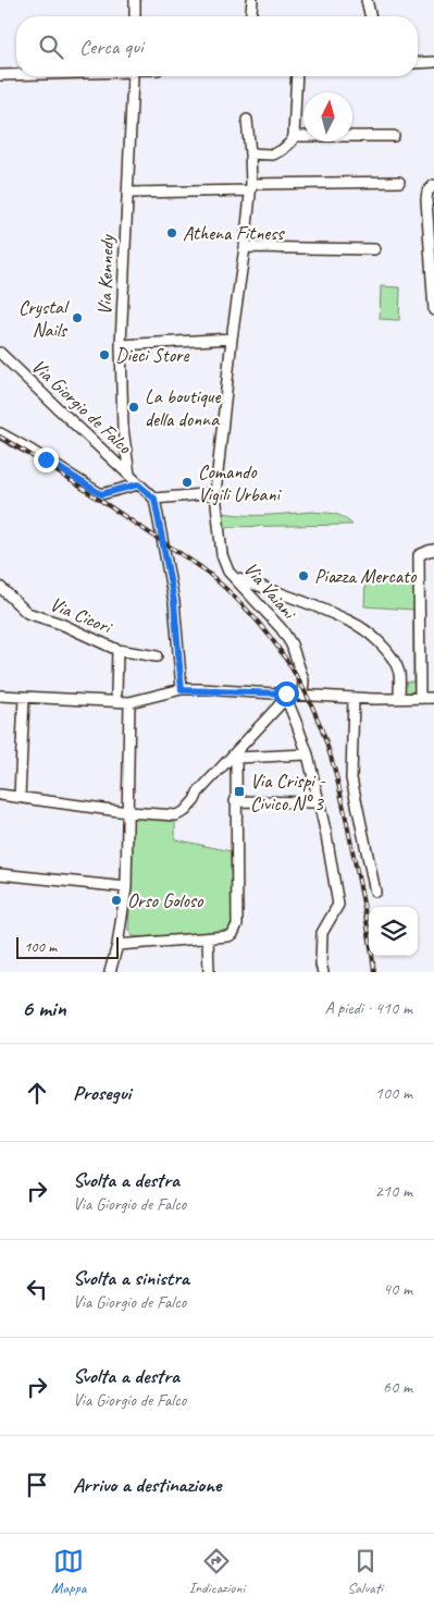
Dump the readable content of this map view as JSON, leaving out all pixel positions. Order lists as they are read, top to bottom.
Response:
{
  "streets": {
    "street": [
      "Via Kennedy",
      "Via Giorgio de Falco",
      "Via Vaiani",
      "Via Cicori"
    ]
  },
  "crossings": [
    ["Via Kennedy", "Via Giorgio de Falco"]
  ],
  "places": {
    "other": [
      "Athena Fitness",
      "Crystal Nails",
      "Dieci Store",
      "La boutique della donna",
      "Comando Vigili Urbani",
      "Piazza Mercato",
      "Orso Goloso"
    ],
    "transit": ["Via Crispi - Civico N° 3"]
  },
  "scale_bar": "100 m",
  "north": "top",
  "page": {
    "search": "Cerca qui",
    "scale": "100 m",
    "heading": ["6 min", "A piedi · 410 m"],
    "list": [
      ["Prosegui", "100 m"],
      ["Svolta a destra", "Via Giorgio de Falco", "210 m"],
      ["Svolta a sinistra", "Via Giorgio de Falco", "40 m"],
      ["Svolta a destra", "Via Giorgio de Falco", "60 m"],
      "Arrivo a destinazione"
    ],
    "nav": ["Mappa", "Indicazioni", "Salvati"]
  }
}
